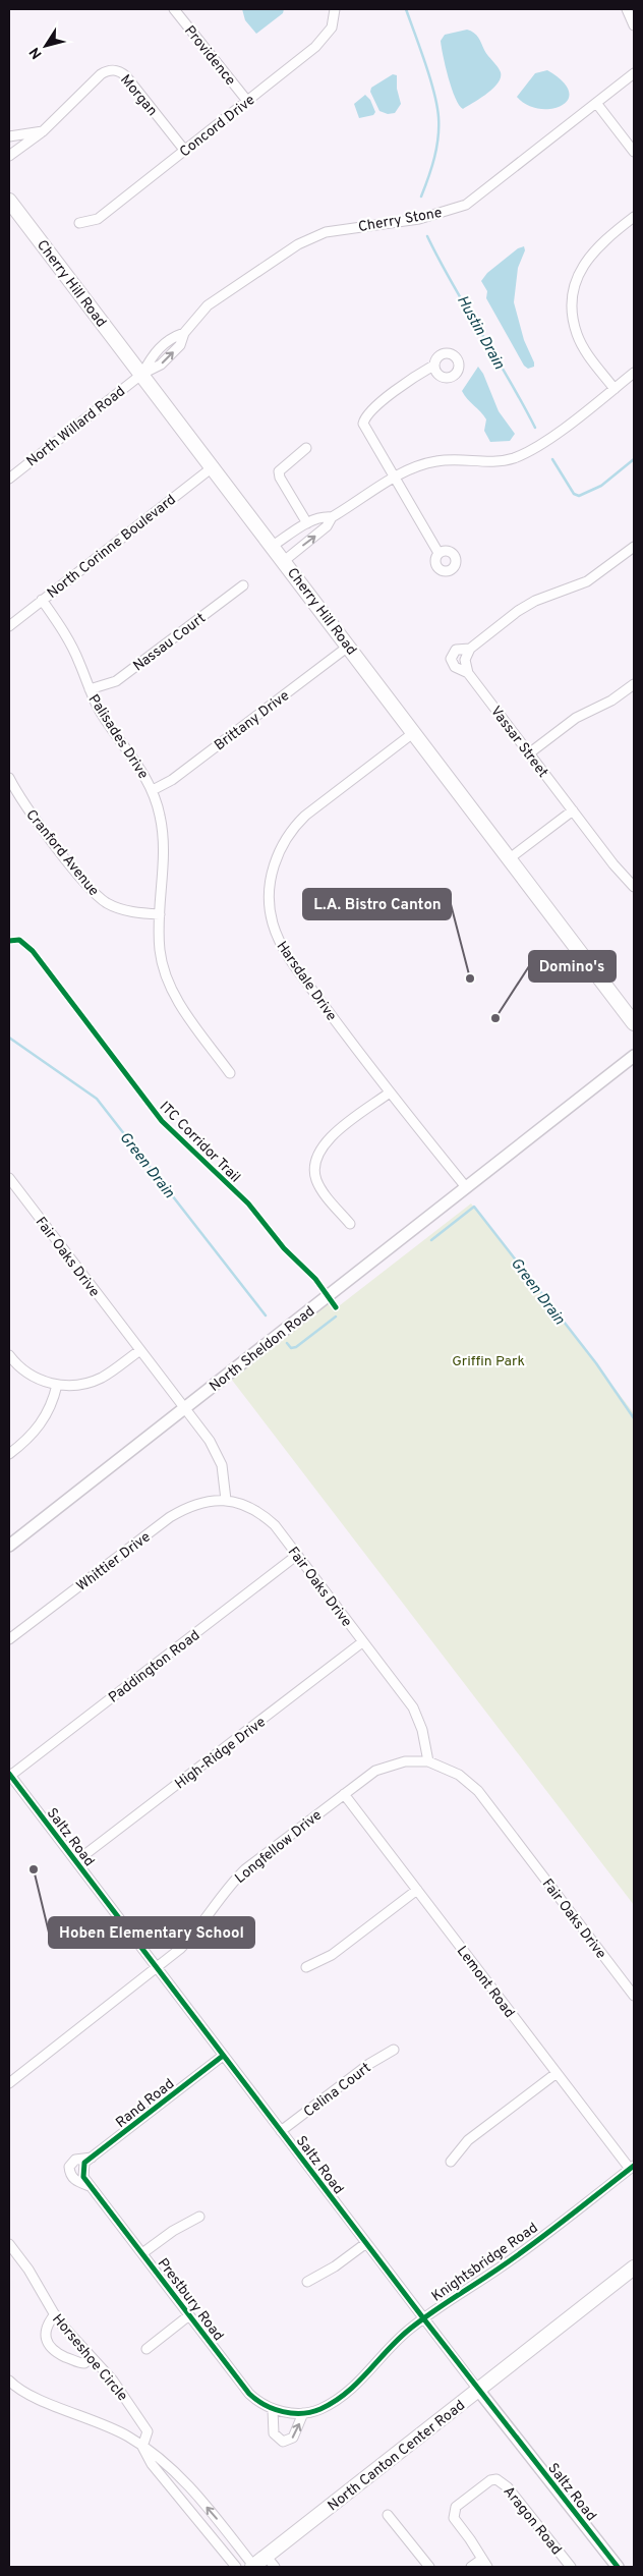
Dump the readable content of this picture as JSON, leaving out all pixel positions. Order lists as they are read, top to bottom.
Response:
{
  "streets": {
    "main road": ["Cherry Hill Road", "North Canton Center Road"],
    "street": [
      "Providence",
      "Morgan",
      "Concord Drive",
      "Cherry Stone",
      "North Willard Road",
      "North Corinne Boulevard",
      "Nassau Court",
      "Brittany Drive",
      "Palisades Drive",
      "Vassar Street",
      "Cranford Avenue",
      "Harsdale Drive",
      "Fair Oaks Drive",
      "North Sheldon Road",
      "Whittier Drive",
      "Paddington Road",
      "High-Ridge Drive",
      "Saltz Road",
      "Longfellow Drive",
      "Lemont Road",
      "Celina Court",
      "Rand Road",
      "Knightsbridge Road",
      "Prestbury Road",
      "Horseshoe Circle",
      "Aragon Road"
    ],
    "cycle path": ["ITC Corridor Trail"]
  },
  "crossings": [
    ["Providence", "Concord Drive"],
    ["Morgan", "Concord Drive"],
    ["Cherry Stone", "Cherry Hill Road"],
    ["Cherry Stone", "North Willard Road"],
    ["Cherry Hill Road", "North Willard Road"],
    ["Cherry Hill Road", "North Corinne Boulevard"],
    ["Cherry Hill Road", "Brittany Drive"],
    ["Cherry Hill Road", "Harsdale Drive"],
    ["North Corinne Boulevard", "Palisades Drive"],
    ["Nassau Court", "Palisades Drive"],
    ["Brittany Drive", "Palisades Drive"],
    ["Palisades Drive", "Cranford Avenue"],
    ["Harsdale Drive", "North Sheldon Road"],
    ["Fair Oaks Drive", "North Sheldon Road"],
    ["Fair Oaks Drive", "Whittier Drive"],
    ["Fair Oaks Drive", "Paddington Road"],
    ["Fair Oaks Drive", "High-Ridge Drive"],
    ["Fair Oaks Drive", "Longfellow Drive"],
    ["Paddington Road", "Saltz Road"],
    ["High-Ridge Drive", "Saltz Road"],
    ["Saltz Road", "Longfellow Drive"],
    ["Saltz Road", "Celina Court"],
    ["Saltz Road", "Rand Road"],
    ["Saltz Road", "Knightsbridge Road"],
    ["Saltz Road", "North Canton Center Road"],
    ["Longfellow Drive", "Lemont Road"],
    ["Lemont Road", "Knightsbridge Road"],
    ["Rand Road", "Prestbury Road"],
    ["Knightsbridge Road", "Prestbury Road"],
    ["Horseshoe Circle", "North Canton Center Road"]
  ],
  "water": ["Hustin Drain", "Green Drain"],
  "parks": ["Griffin Park"],
  "places": ["L.A. Bistro Canton", "Domino's", "Hoben Elementary School"],
  "north": "bottom left"
}
